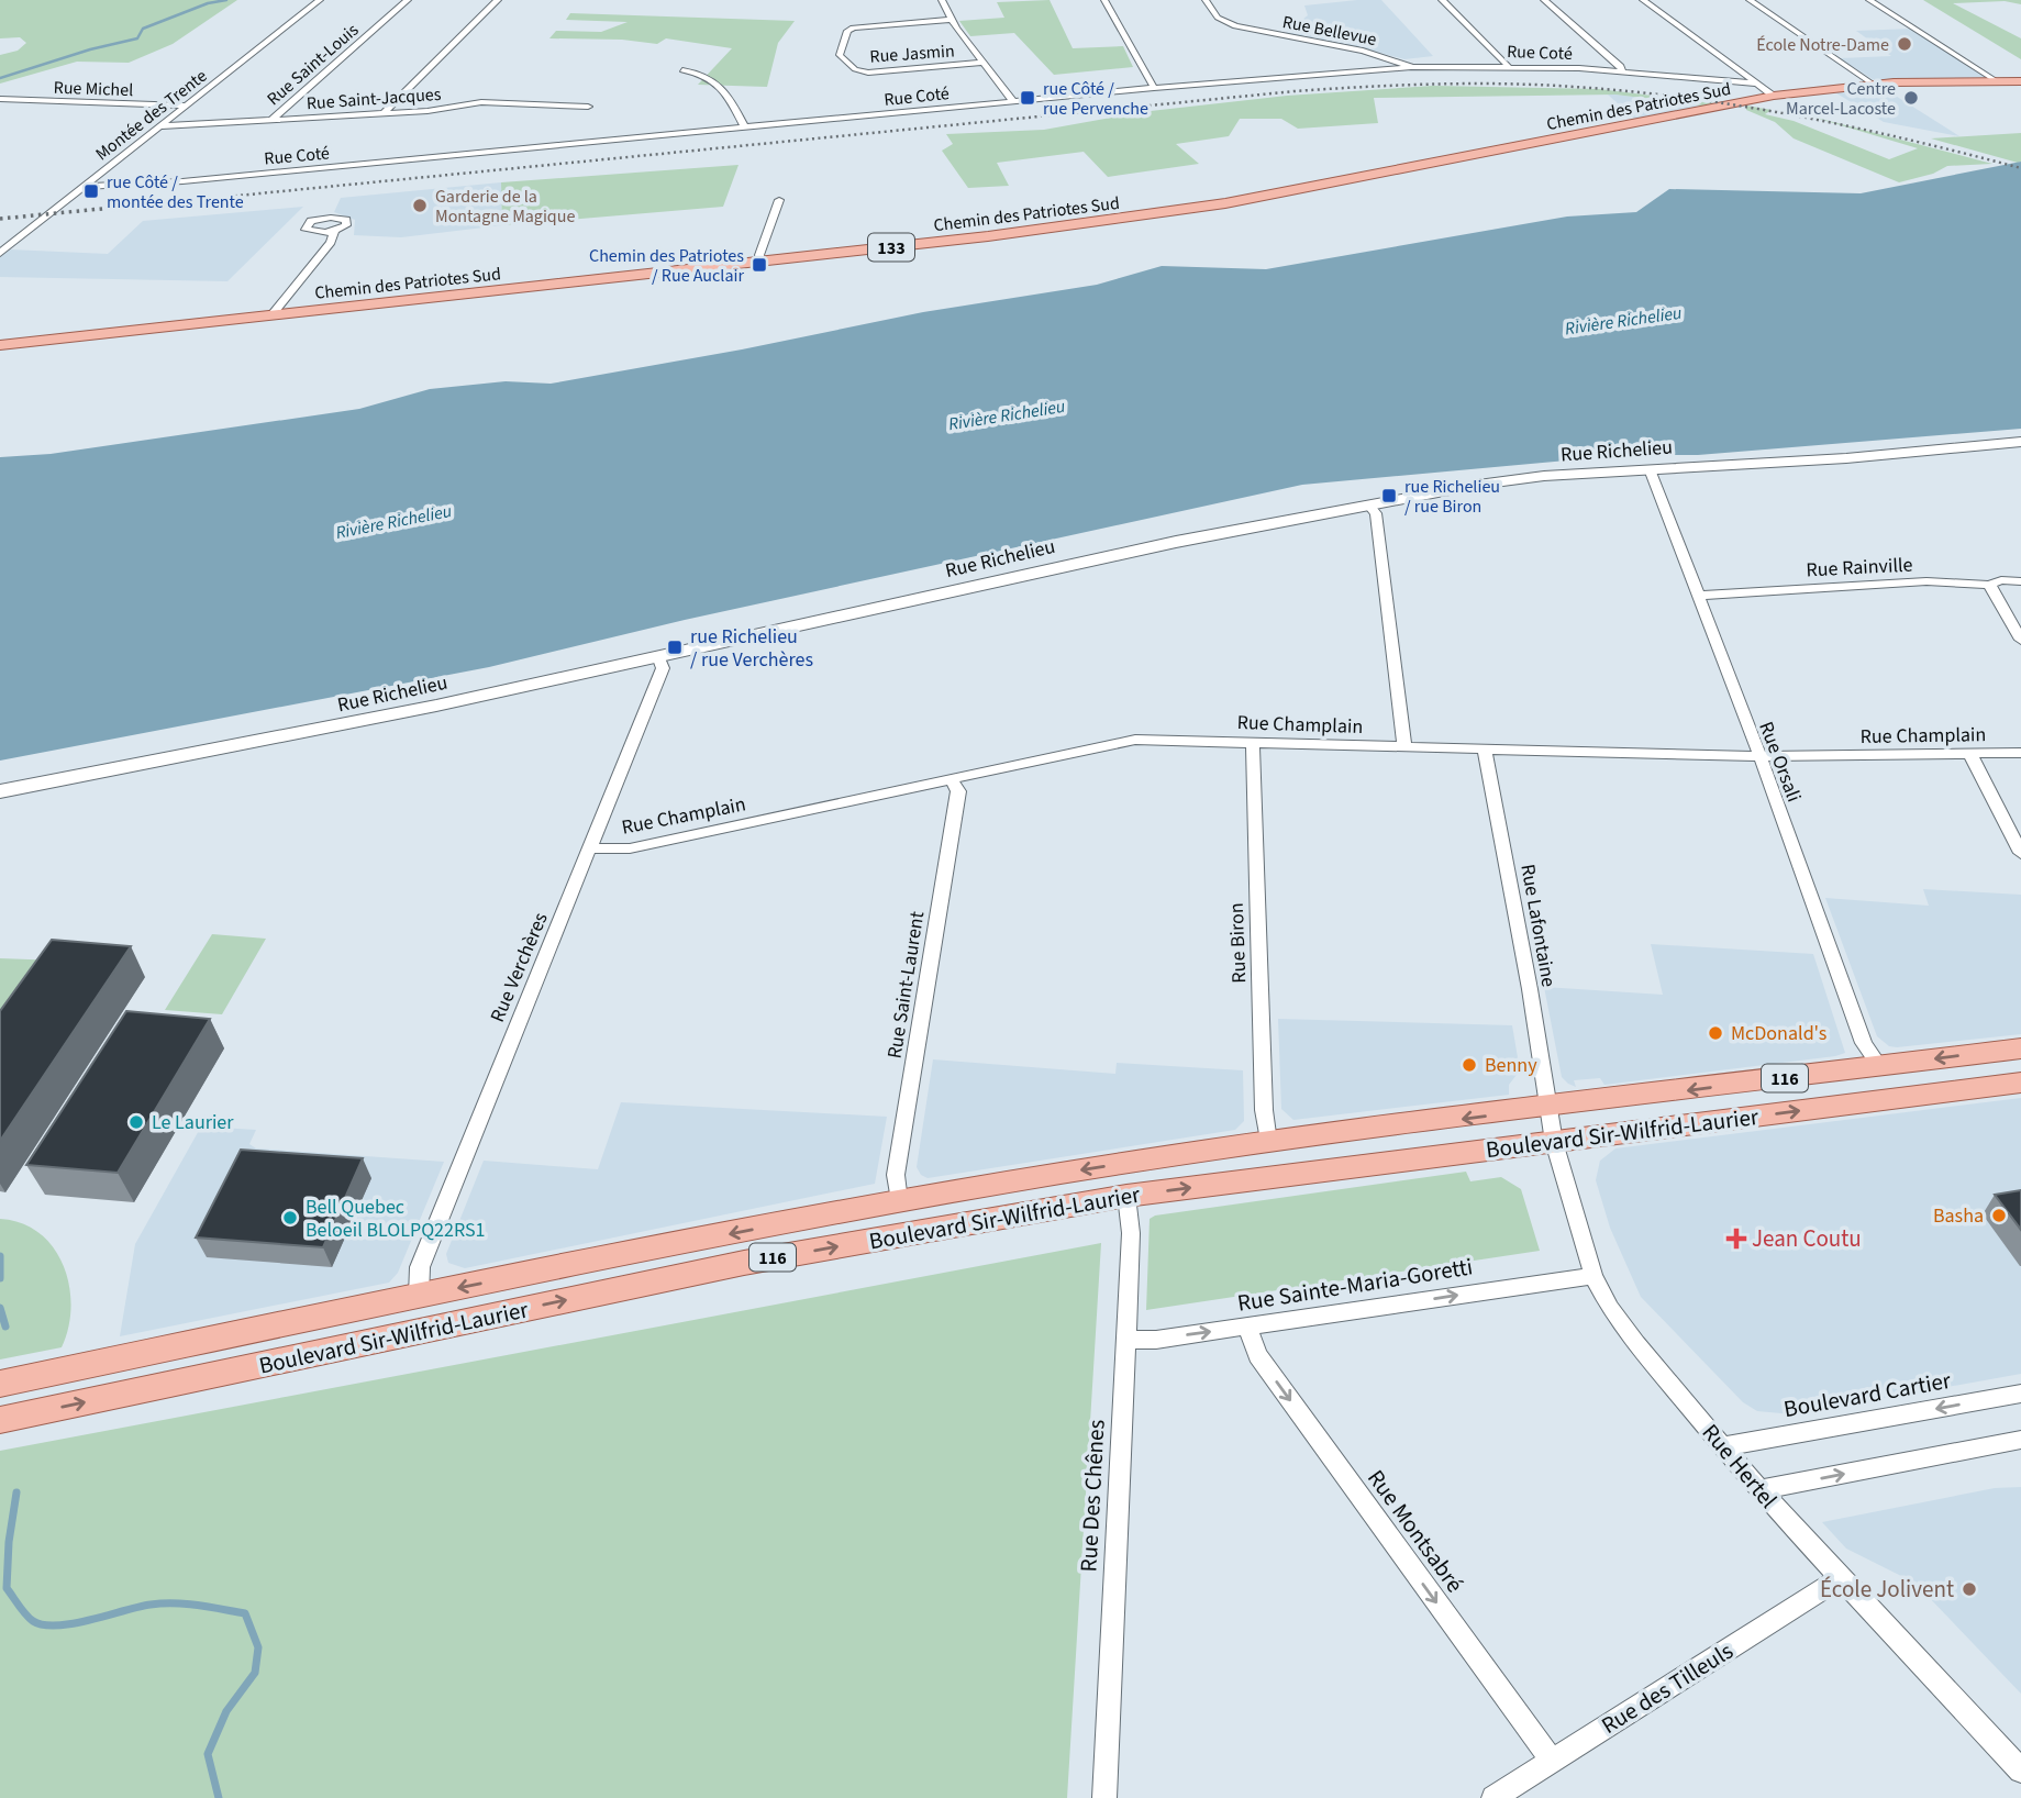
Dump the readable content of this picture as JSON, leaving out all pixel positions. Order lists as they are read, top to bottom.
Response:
{
  "streets": {
    "main road": [
      "Chemin des Patriotes Sud",
      "133",
      "Rue Richelieu",
      "116",
      "Boulevard Sir-Wilfrid-Laurier"
    ],
    "street": [
      "Rue Bellevue",
      "Rue Coté",
      "Rue Jasmin",
      "Rue Saint-Louis",
      "Rue Michel",
      "Rue Saint-Jacques",
      "Montée des Trente",
      "Rue Rainville",
      "Rue Champlain",
      "Rue Orsali",
      "Rue Lafontaine",
      "Rue Biron",
      "Rue Verchères",
      "Rue Saint-Laurent",
      "Rue Sainte-Maria-Goretti",
      "Boulevard Cartier",
      "Rue Hertel",
      "Rue Des Chênes",
      "Rue Montsabré",
      "Rue des Tilleuls"
    ]
  },
  "crossings": [
    ["Rue Bellevue", "Rue Coté"],
    ["Rue Coté", "Montée des Trente"],
    ["Rue Saint-Louis", "Rue Saint-Jacques"],
    ["Rue Michel", "Montée des Trente"],
    ["Rue Saint-Jacques", "Montée des Trente"],
    ["Chemin des Patriotes Sud", "133"],
    ["Rue Richelieu", "Rue Orsali"],
    ["Rue Richelieu", "Rue Verchères"],
    ["Rue Rainville", "Rue Orsali"],
    ["Rue Champlain", "Rue Orsali"],
    ["Rue Champlain", "Rue Lafontaine"],
    ["Rue Champlain", "Rue Biron"],
    ["Rue Champlain", "Rue Verchères"],
    ["Rue Champlain", "Rue Saint-Laurent"],
    ["Rue Orsali", "Boulevard Sir-Wilfrid-Laurier"],
    ["Rue Lafontaine", "Boulevard Sir-Wilfrid-Laurier"],
    ["Rue Lafontaine", "Rue Hertel"],
    ["Rue Biron", "Boulevard Sir-Wilfrid-Laurier"],
    ["Rue Verchères", "Boulevard Sir-Wilfrid-Laurier"],
    ["Rue Saint-Laurent", "Boulevard Sir-Wilfrid-Laurier"],
    ["Boulevard Sir-Wilfrid-Laurier", "Rue Hertel"],
    ["Boulevard Sir-Wilfrid-Laurier", "Rue Des Chênes"],
    ["Rue Sainte-Maria-Goretti", "Rue Hertel"],
    ["Rue Sainte-Maria-Goretti", "Rue Des Chênes"],
    ["Rue Sainte-Maria-Goretti", "Rue Montsabré"],
    ["Boulevard Cartier", "Rue Hertel"],
    ["Rue Hertel", "Rue des Tilleuls"],
    ["Rue Montsabré", "Rue des Tilleuls"]
  ],
  "one_way": ["Rue Sainte-Maria-Goretti", "Rue Montsabré"],
  "water": ["Rivière Richelieu"],
  "places": {
    "other": [
      "École Notre-Dame",
      "Centre Marcel-Lacoste",
      "Garderie de la Montagne Magique",
      "McDonald's",
      "Benny",
      "Le Laurier",
      "Basha",
      "Bell Quebec Beloeil BLOLPQ22RS1",
      "École Jolivent"
    ],
    "transit": [
      "rue Côté / rue Pervenche",
      "rue Côté / montée des Trente",
      "Chemin des Patriotes / Rue Auclair",
      "rue Richelieu / rue Biron",
      "rue Richelieu / rue Verchères"
    ],
    "health": ["Jean Coutu"]
  }
}
